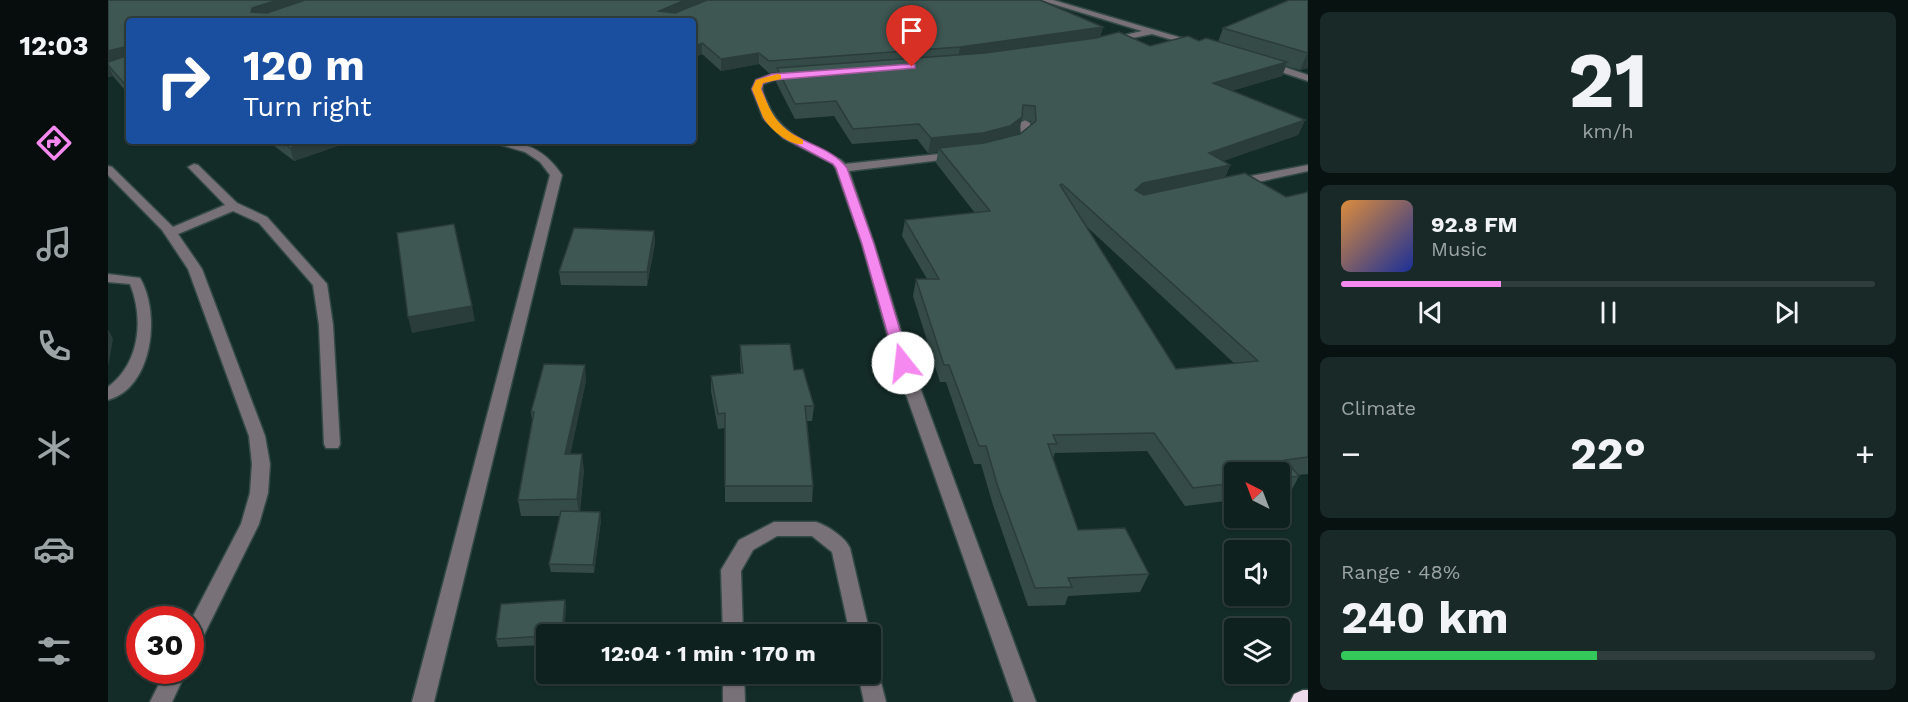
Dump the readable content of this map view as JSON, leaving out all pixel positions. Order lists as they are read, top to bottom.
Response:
{
  "north": "top left",
  "page": {
    "tabs": "12:03",
    "tile": [
      ["21", "km/h"],
      "Climate",
      ["Range · 48%", "240 km"]
    ],
    "turn": ["120 m", "Turn right"],
    "song": ["92.8 FM", "Music"],
    "heat": ["−", "22°", "+"],
    "limit": "30",
    "trip": "12:04 · 1 min · 170 m"
  }
}
